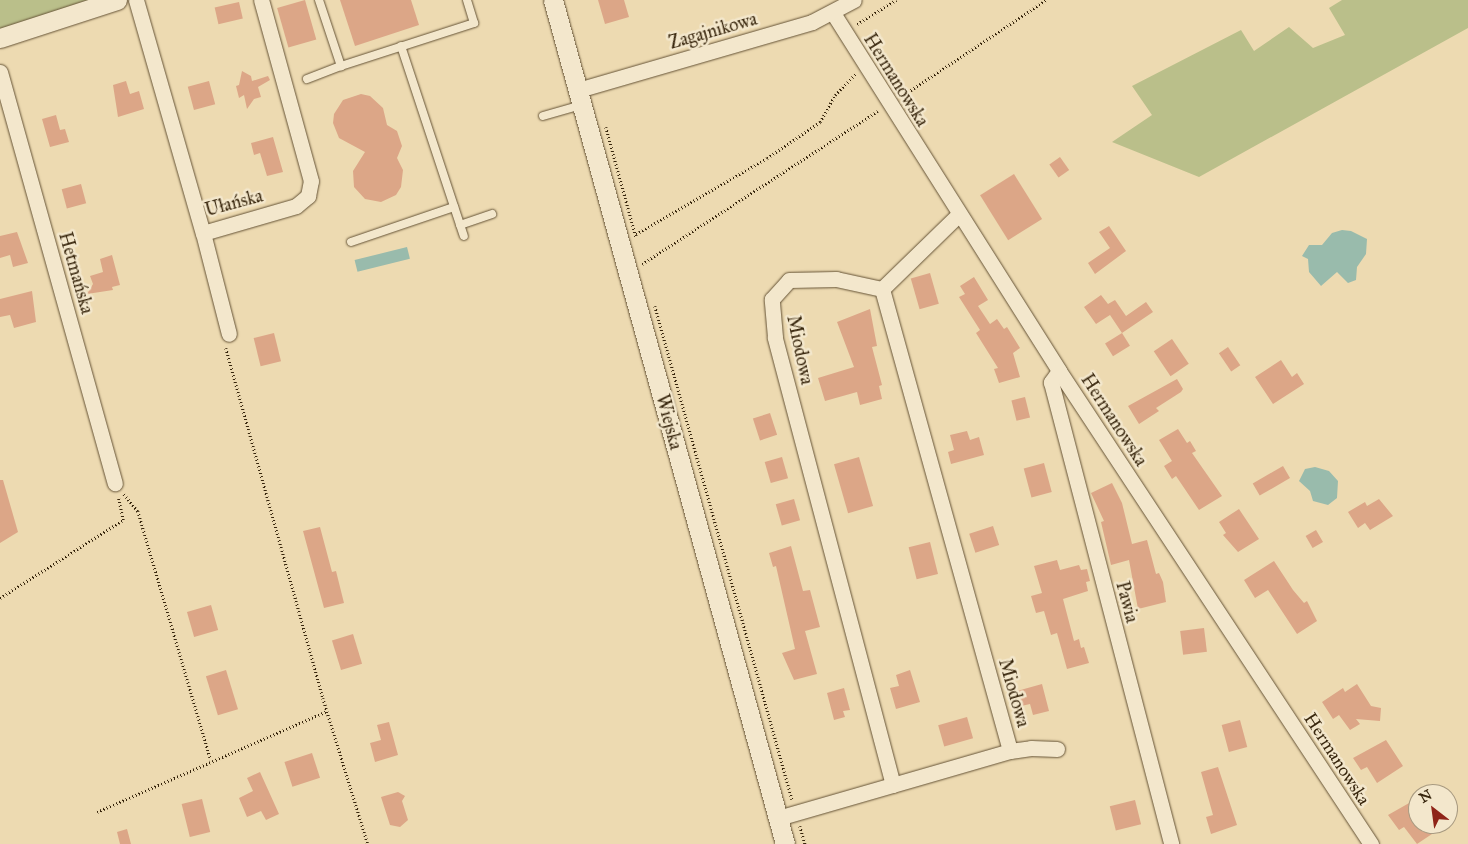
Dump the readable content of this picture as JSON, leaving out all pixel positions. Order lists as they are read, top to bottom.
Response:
{
  "streets": {
    "street": [
      "Zagajnikowa",
      "Hermanowska",
      "Ułańska",
      "Hetmańska",
      "Miodowa",
      "Wiejska",
      "Pawia"
    ]
  },
  "crossings": [
    ["Zagajnikowa", "Hermanowska"],
    ["Zagajnikowa", "Wiejska"],
    ["Hermanowska", "Pawia"],
    ["Miodowa", "Wiejska"]
  ],
  "north": "top left"
}
